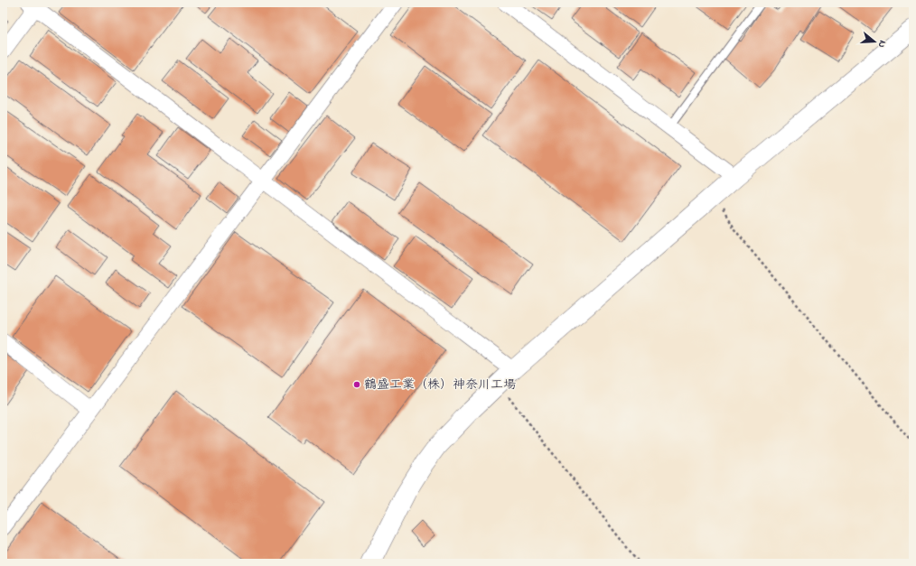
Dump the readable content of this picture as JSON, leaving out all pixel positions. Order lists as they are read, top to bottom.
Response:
{
  "places": ["鶴盛工業（株）神奈川工場"],
  "north": "right"
}
